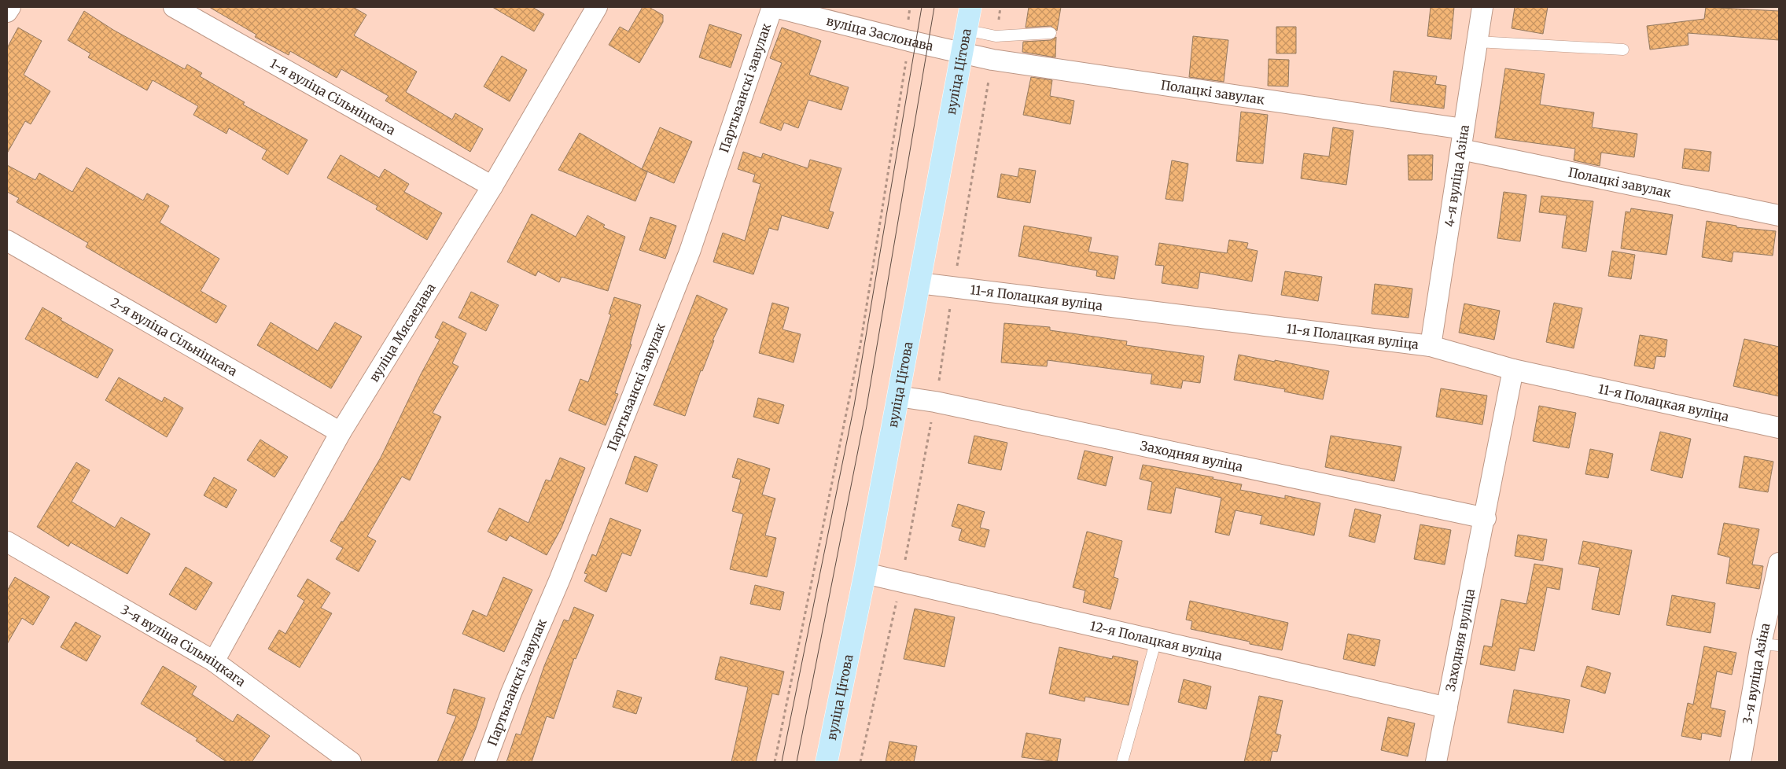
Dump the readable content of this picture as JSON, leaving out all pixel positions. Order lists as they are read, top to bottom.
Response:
{
  "streets": {
    "main road": ["вуліца Цітова"],
    "street": [
      "вуліца Заслонава",
      "Партызанскі завулак",
      "Полацкі завулак",
      "1-я вуліца Сільніцкага",
      "4-я вуліца Азіна",
      "11-я Полацкая вуліца",
      "вуліца Мясаедава",
      "2-я вуліца Сільніцкага",
      "Заходняя вуліца",
      "12-я Полацкая вуліца",
      "3-я вуліца Сільніцкага",
      "3-я вуліца Азіна"
    ]
  },
  "crossings": [
    ["вуліца Заслонава", "вуліца Цітова"],
    ["вуліца Заслонава", "Партызанскі завулак"],
    ["вуліца Заслонава", "Полацкі завулак"],
    ["вуліца Цітова", "Полацкі завулак"],
    ["вуліца Цітова", "11-я Полацкая вуліца"],
    ["вуліца Цітова", "Заходняя вуліца"],
    ["вуліца Цітова", "12-я Полацкая вуліца"],
    ["Полацкі завулак", "4-я вуліца Азіна"],
    ["1-я вуліца Сільніцкага", "вуліца Мясаедава"],
    ["4-я вуліца Азіна", "11-я Полацкая вуліца"],
    ["11-я Полацкая вуліца", "Заходняя вуліца"],
    ["вуліца Мясаедава", "2-я вуліца Сільніцкага"],
    ["вуліца Мясаедава", "3-я вуліца Сільніцкага"],
    ["Заходняя вуліца", "12-я Полацкая вуліца"]
  ]
}
